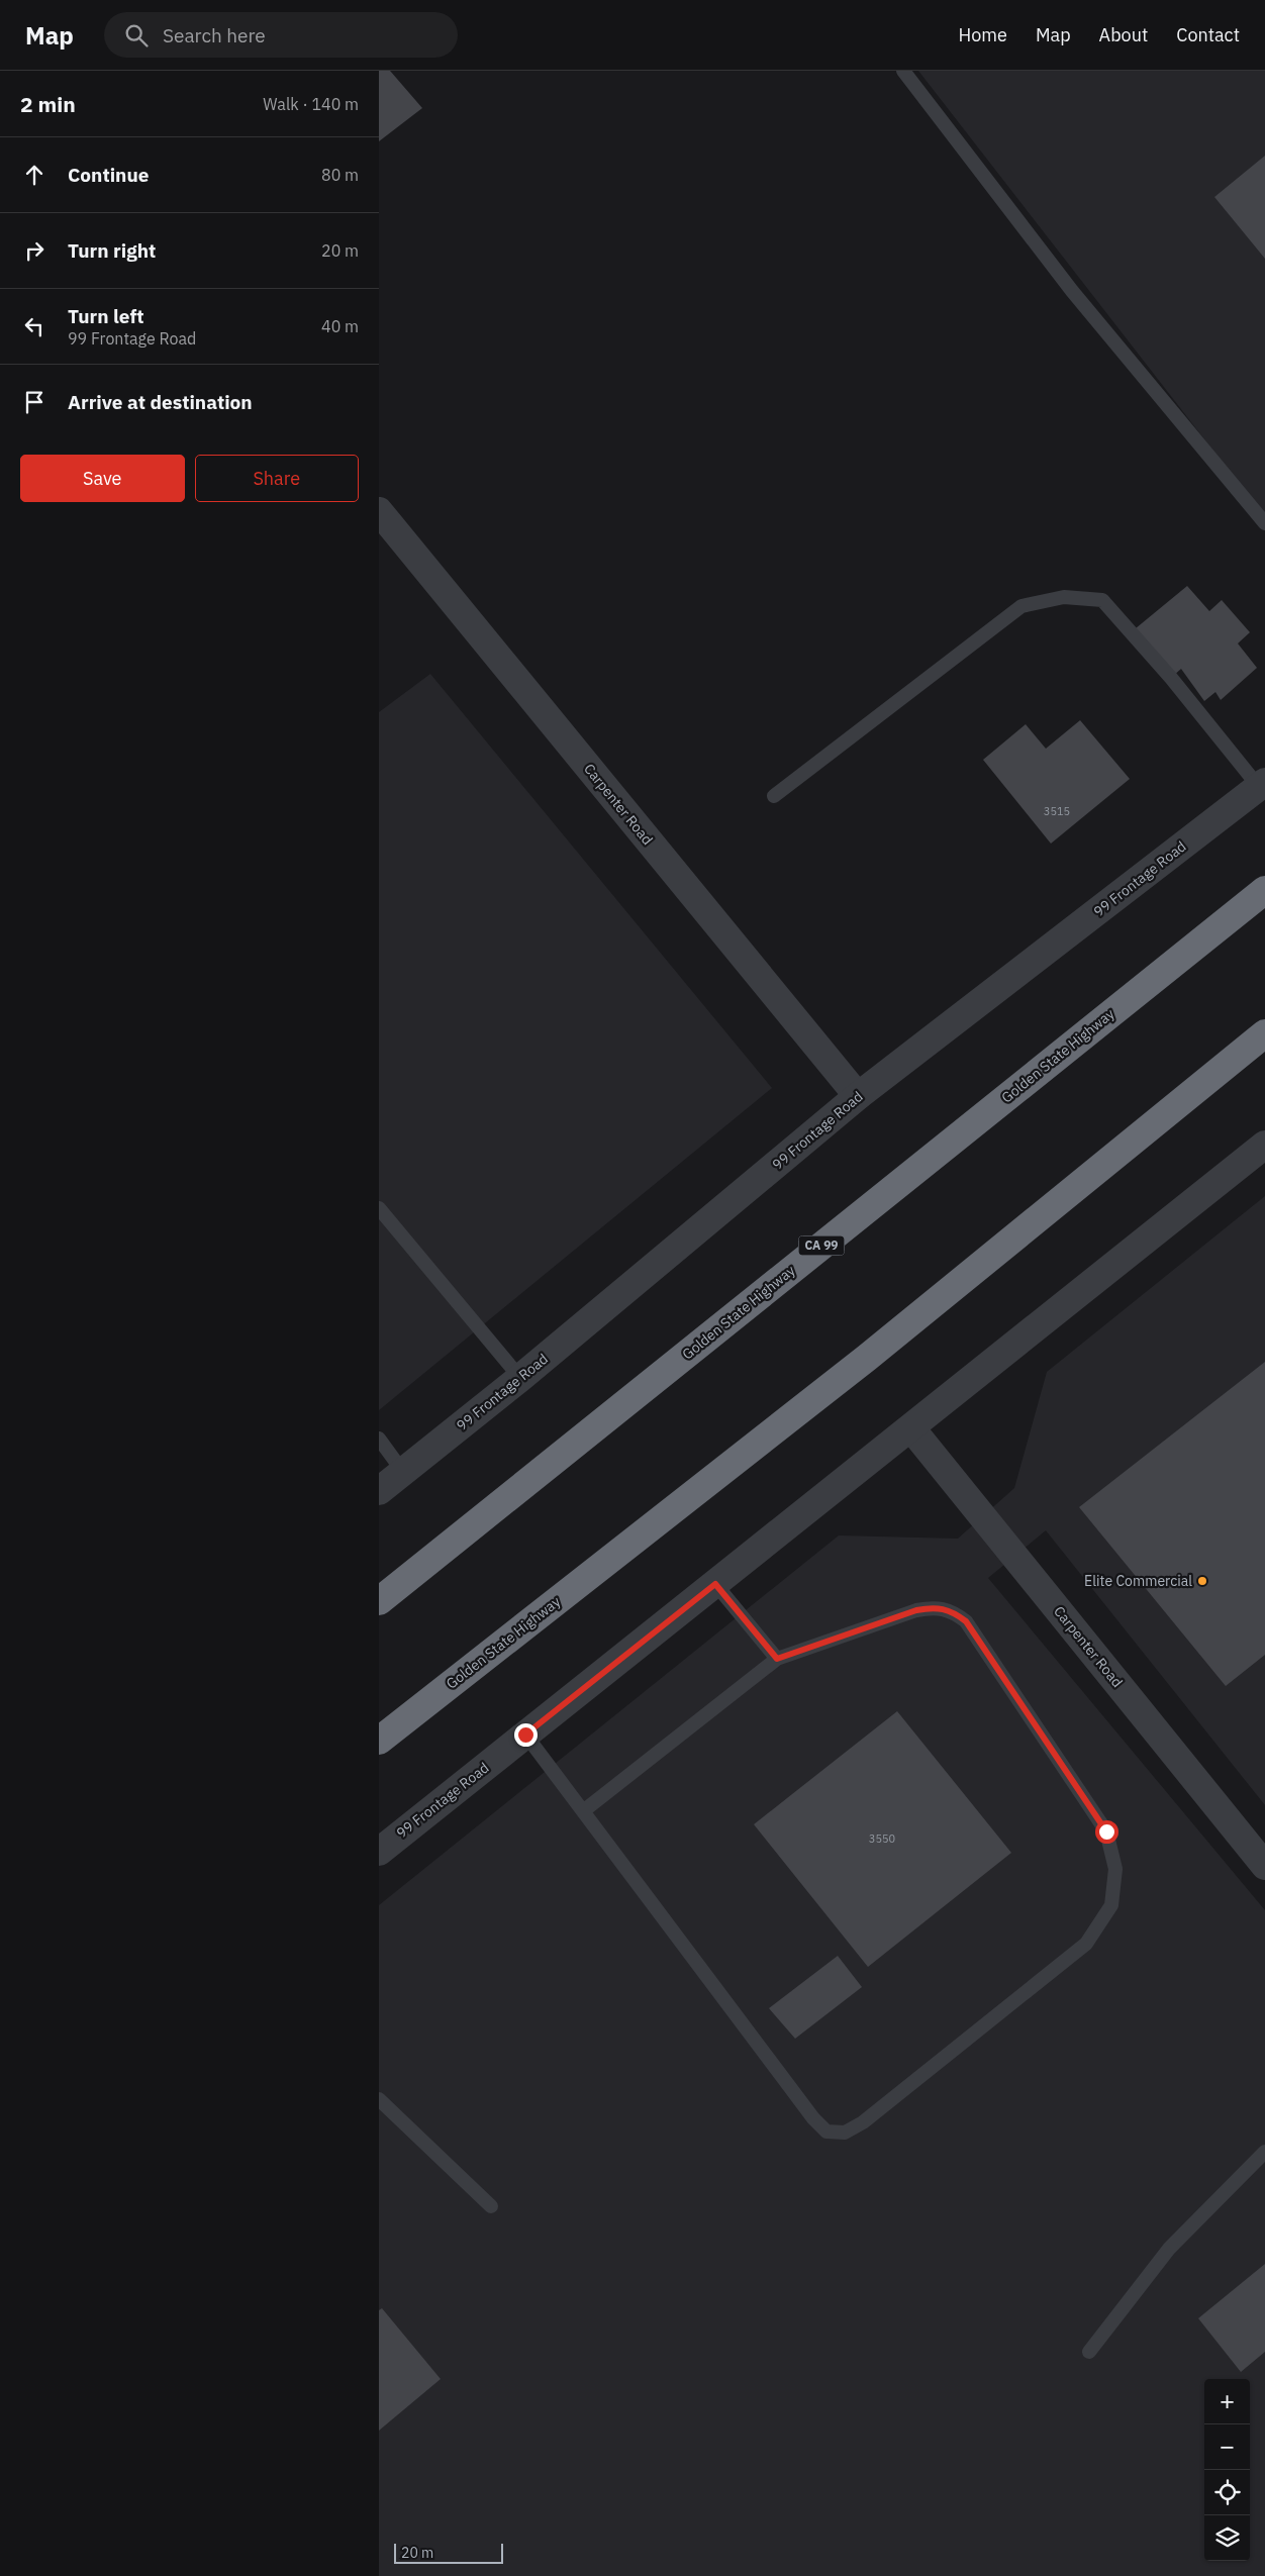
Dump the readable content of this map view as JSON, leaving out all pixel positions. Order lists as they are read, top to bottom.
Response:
{
  "streets": {
    "highway": ["Golden State Highway", "CA 99"],
    "street": ["Carpenter Road", "99 Frontage Road"]
  },
  "crossings": [
    ["Carpenter Road", "99 Frontage Road"]
  ],
  "places": ["Elite Commercial"],
  "house_numbers": ["3515", "3550"],
  "scale_bar": "20 m",
  "page": {
    "header": "Map",
    "search": "Search here",
    "nav": [
      "Home",
      "Map",
      "About",
      "Contact"
    ],
    "heading": ["2 min", "Walk · 140 m"],
    "list": [
      ["Continue", "80 m"],
      ["Turn right", "20 m"],
      ["Turn left", "99 Frontage Road", "40 m"],
      "Arrive at destination"
    ],
    "buttons": ["Save", "Share"],
    "map_buttons": ["+", "−"],
    "scale": "20 m"
  }
}
